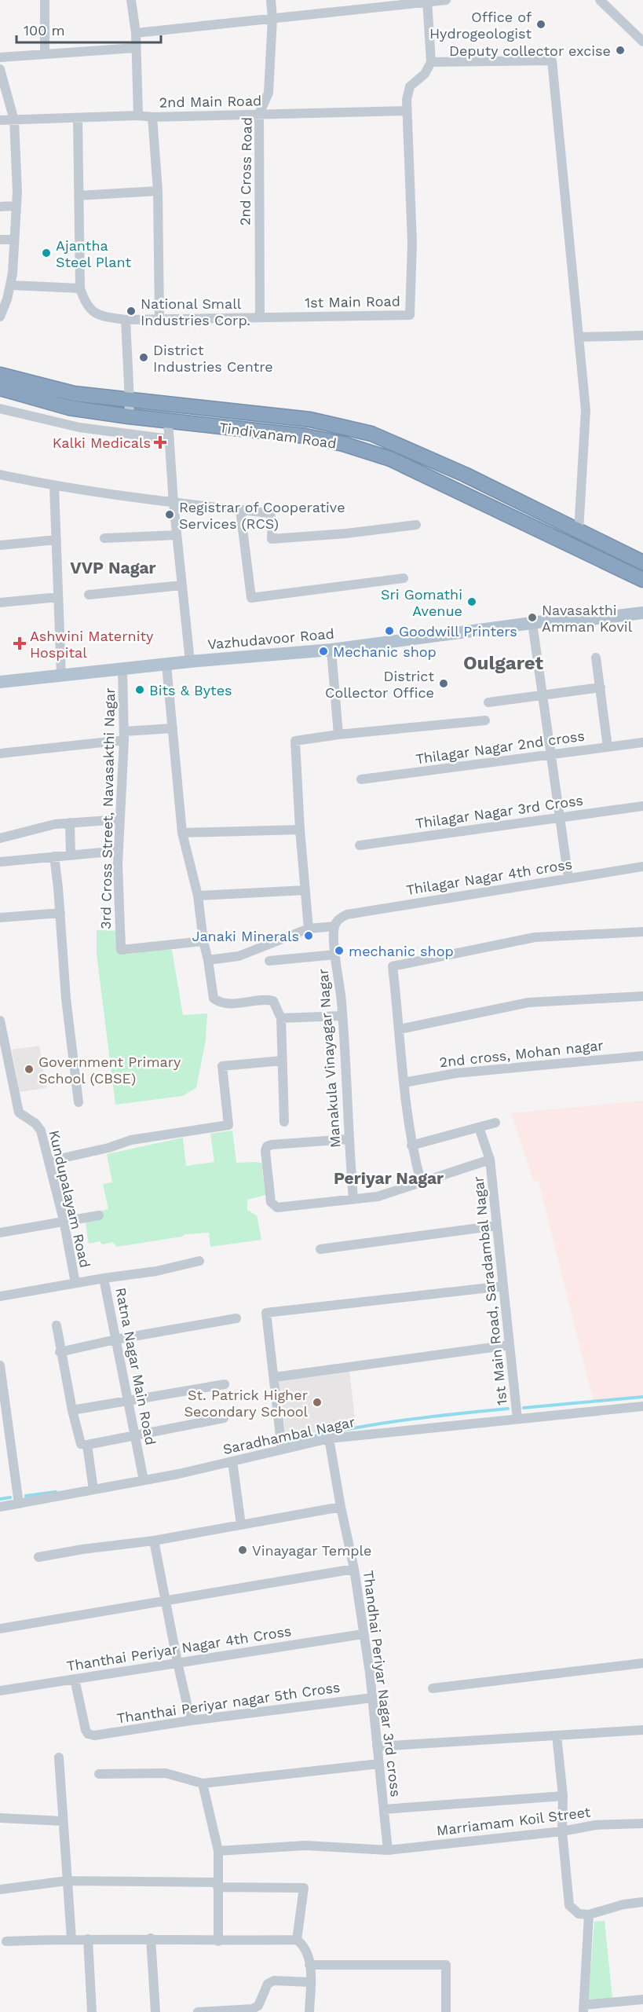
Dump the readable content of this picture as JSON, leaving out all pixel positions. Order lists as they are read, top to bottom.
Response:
{
  "streets": {
    "highway": ["Tindivanam Road"],
    "main road": ["Vazhudavoor Road"],
    "street": [
      "2nd Main Road",
      "2nd Cross Road",
      "1st Main Road",
      "Thilagar Nagar 2nd cross",
      "3rd Cross Street, Navasakthi Nagar",
      "Thilagar Nagar 3rd Cross",
      "Thilagar Nagar 4th cross",
      "2nd cross, Mohan nagar",
      "Manakula Vinayagar Nagar",
      "Kundupalayam Road",
      "1st Main Road, Saradambal Nagar",
      "Ratna Nagar Main Road",
      "Saradhambal Nagar",
      "Thanthai Periyar Nagar 4th Cross",
      "Thandhai Periyar Nagar 3rd cross",
      "Thanthai Periyar nagar 5th Cross",
      "Marriamam Koil Street"
    ]
  },
  "crossings": [
    ["2nd Main Road", "2nd Cross Road"],
    ["2nd Main Road", "1st Main Road"],
    ["2nd Cross Road", "1st Main Road"],
    ["Vazhudavoor Road", "3rd Cross Street, Navasakthi Nagar"],
    ["Thilagar Nagar 4th cross", "Manakula Vinayagar Nagar"],
    ["Kundupalayam Road", "Ratna Nagar Main Road"],
    ["1st Main Road, Saradambal Nagar", "Saradhambal Nagar"],
    ["Ratna Nagar Main Road", "Saradhambal Nagar"],
    ["Saradhambal Nagar", "Thandhai Periyar Nagar 3rd cross"],
    ["Thanthai Periyar Nagar 4th Cross", "Thandhai Periyar Nagar 3rd cross"],
    ["Thanthai Periyar Nagar 4th Cross", "Thanthai Periyar nagar 5th Cross"],
    ["Thandhai Periyar Nagar 3rd cross", "Thanthai Periyar nagar 5th Cross"],
    ["Thandhai Periyar Nagar 3rd cross", "Marriamam Koil Street"]
  ],
  "districts": ["VVP Nagar", "Oulgaret", "Periyar Nagar"],
  "places": {
    "other": [
      "Office of Hydrogeologist",
      "Deputy collector excise",
      "Ajantha Steel Plant",
      "National Small Industries Corp.",
      "District Industries Centre",
      "Registrar of Cooperative Services (RCS)",
      "Sri Gomathi Avenue",
      "Navasakthi Amman Kovil",
      "Goodwill Printers",
      "Mechanic shop",
      "District Collector Office",
      "Bits & Bytes",
      "Janaki Minerals",
      "mechanic shop",
      "Government Primary School (CBSE)",
      "St. Patrick Higher Secondary School",
      "Vinayagar Temple"
    ],
    "health": ["Kalki Medicals", "Ashwini Maternity Hospital"]
  },
  "scale_bar": "100 m"
}
